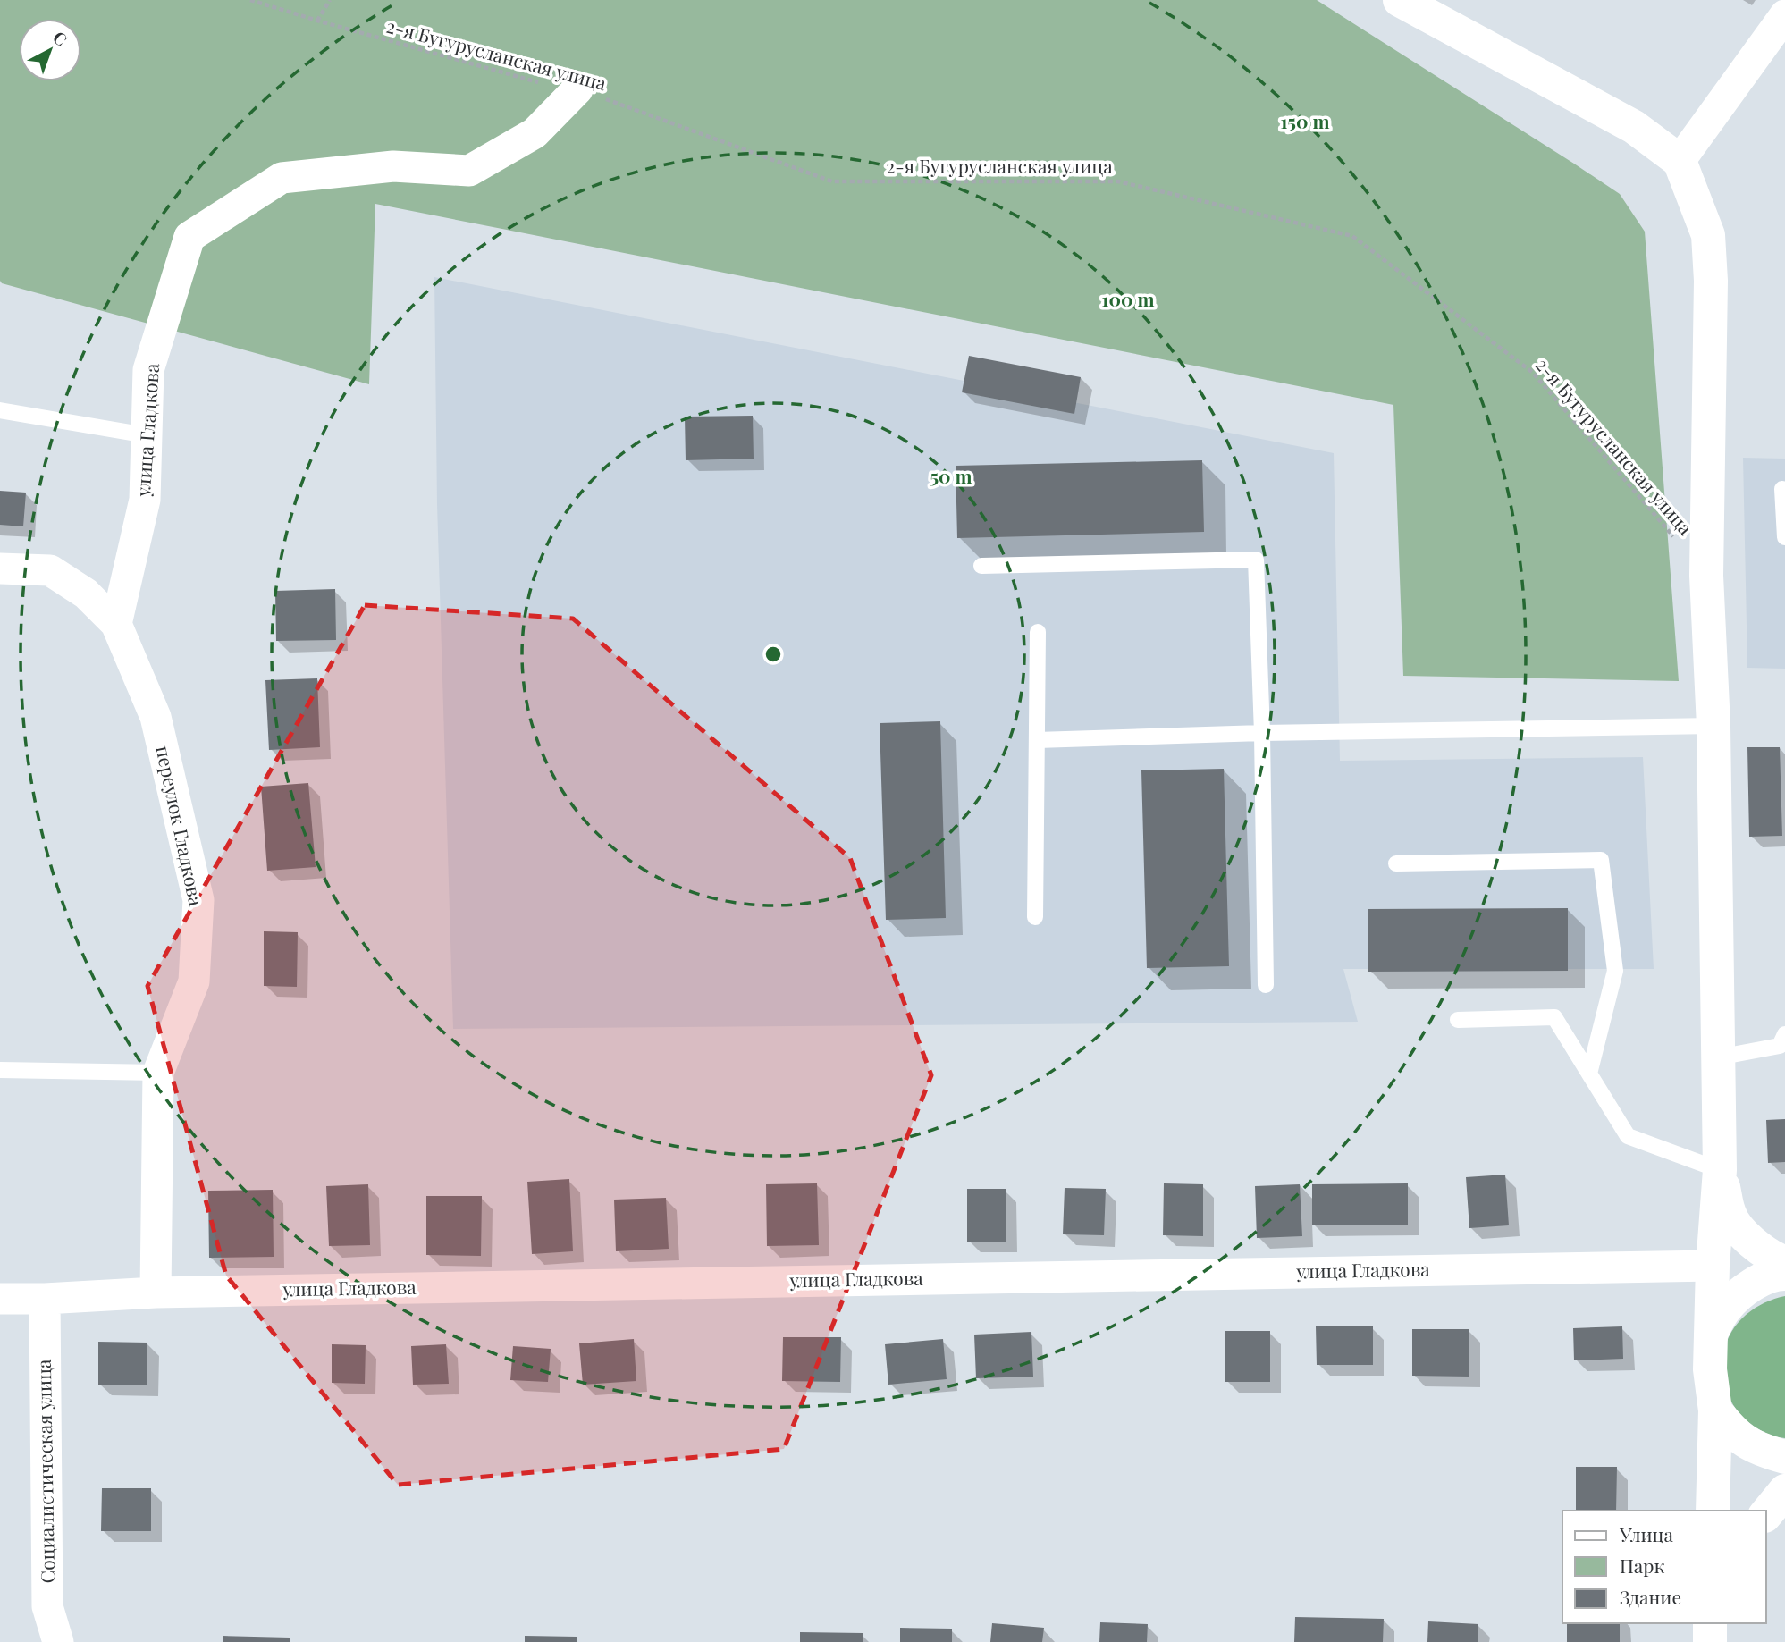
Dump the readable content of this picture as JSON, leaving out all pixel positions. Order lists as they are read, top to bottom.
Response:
{
  "streets": {
    "street": ["улица Гладкова", "переулок Гладкова", "Социалистическая улица"],
    "path": ["2-я Бугурусланская улица"]
  },
  "crossings": [
    ["2-я Бугурусланская улица", "улица Гладкова"],
    ["улица Гладкова", "переулок Гладкова"],
    ["улица Гладкова", "Социалистическая улица"]
  ],
  "legend": ["Улица", "Парк", "Здание"],
  "north": "top right",
  "rings": ["150 m", "100 m", "50 m"]
}
